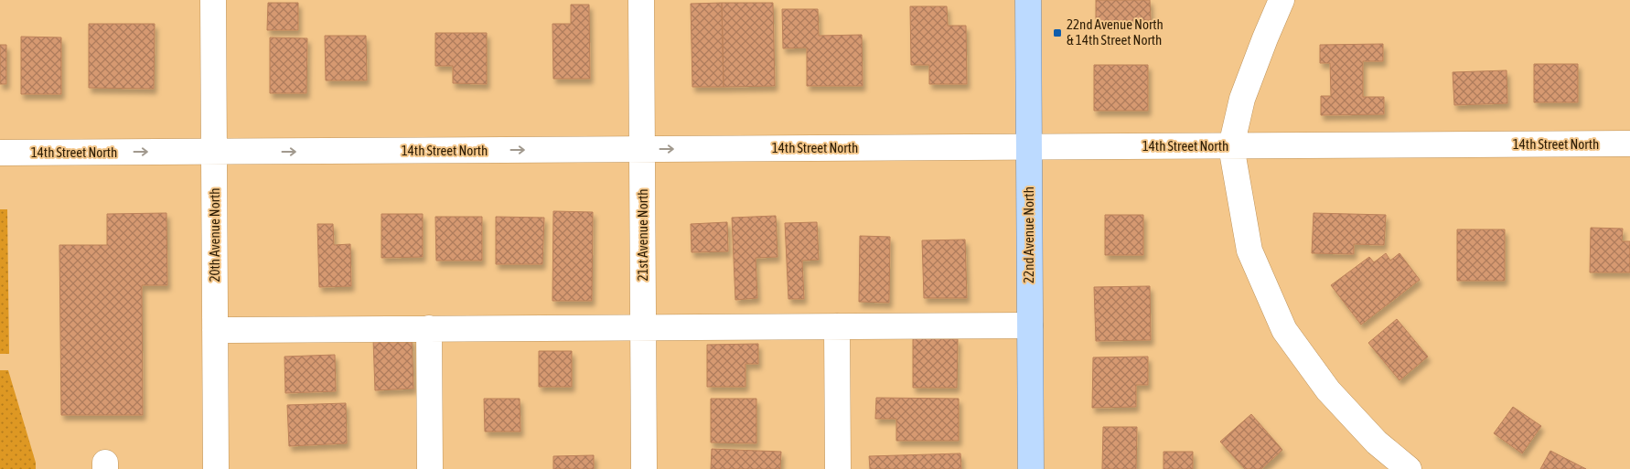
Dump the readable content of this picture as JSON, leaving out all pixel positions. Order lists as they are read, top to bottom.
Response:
{
  "streets": {
    "main road": ["22nd Avenue North"],
    "street": ["14th Street North", "20th Avenue North", "21st Avenue North"]
  },
  "crossings": [
    ["14th Street North", "20th Avenue North"],
    ["14th Street North", "21st Avenue North"],
    ["14th Street North", "22nd Avenue North"]
  ],
  "places": {
    "transit": ["22nd Avenue North & 14th Street North"]
  }
}
